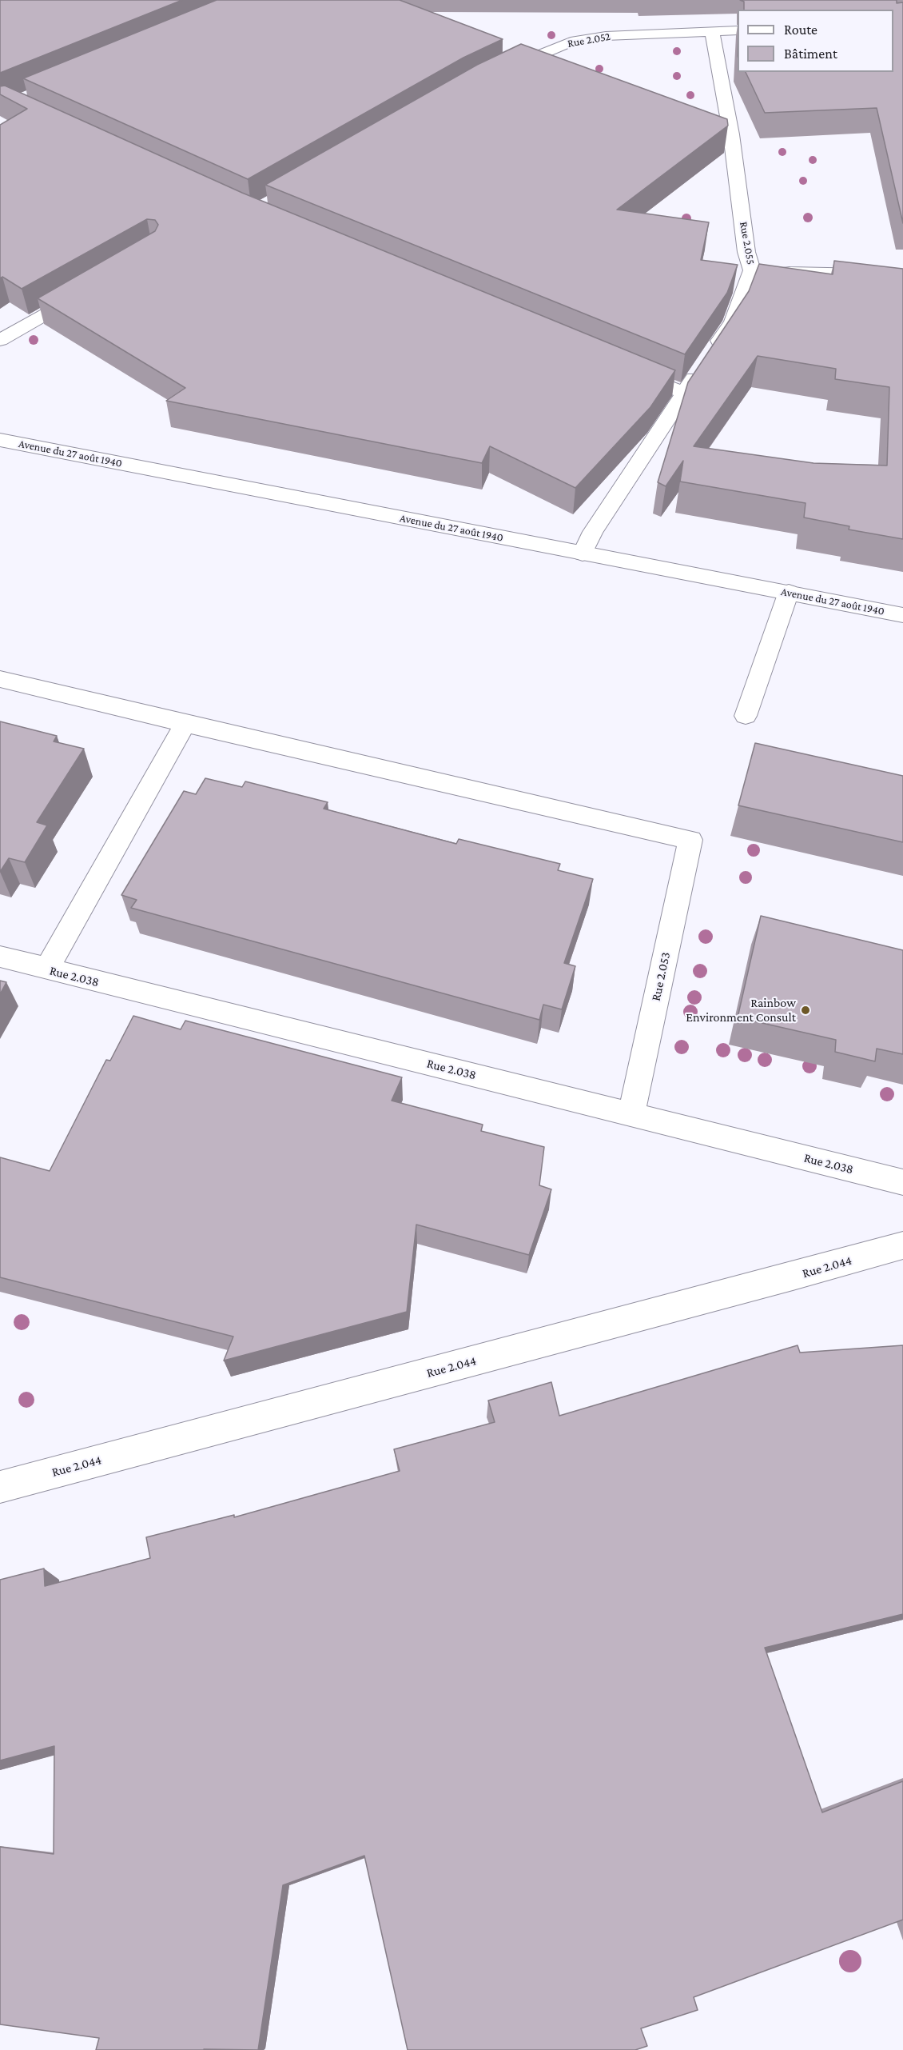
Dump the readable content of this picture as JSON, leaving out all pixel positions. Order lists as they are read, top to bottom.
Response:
{
  "streets": {
    "street": [
      "Rue 2.052",
      "Rue 2.055",
      "Avenue du 27 août 1940",
      "Rue 2.038",
      "Rue 2.053",
      "Rue 2.044"
    ]
  },
  "crossings": [
    ["Rue 2.052", "Rue 2.055"],
    ["Rue 2.055", "Avenue du 27 août 1940"],
    ["Rue 2.038", "Rue 2.053"]
  ],
  "places": ["Rainbow Environment Consult"],
  "legend": ["Route", "Bâtiment"]
}
